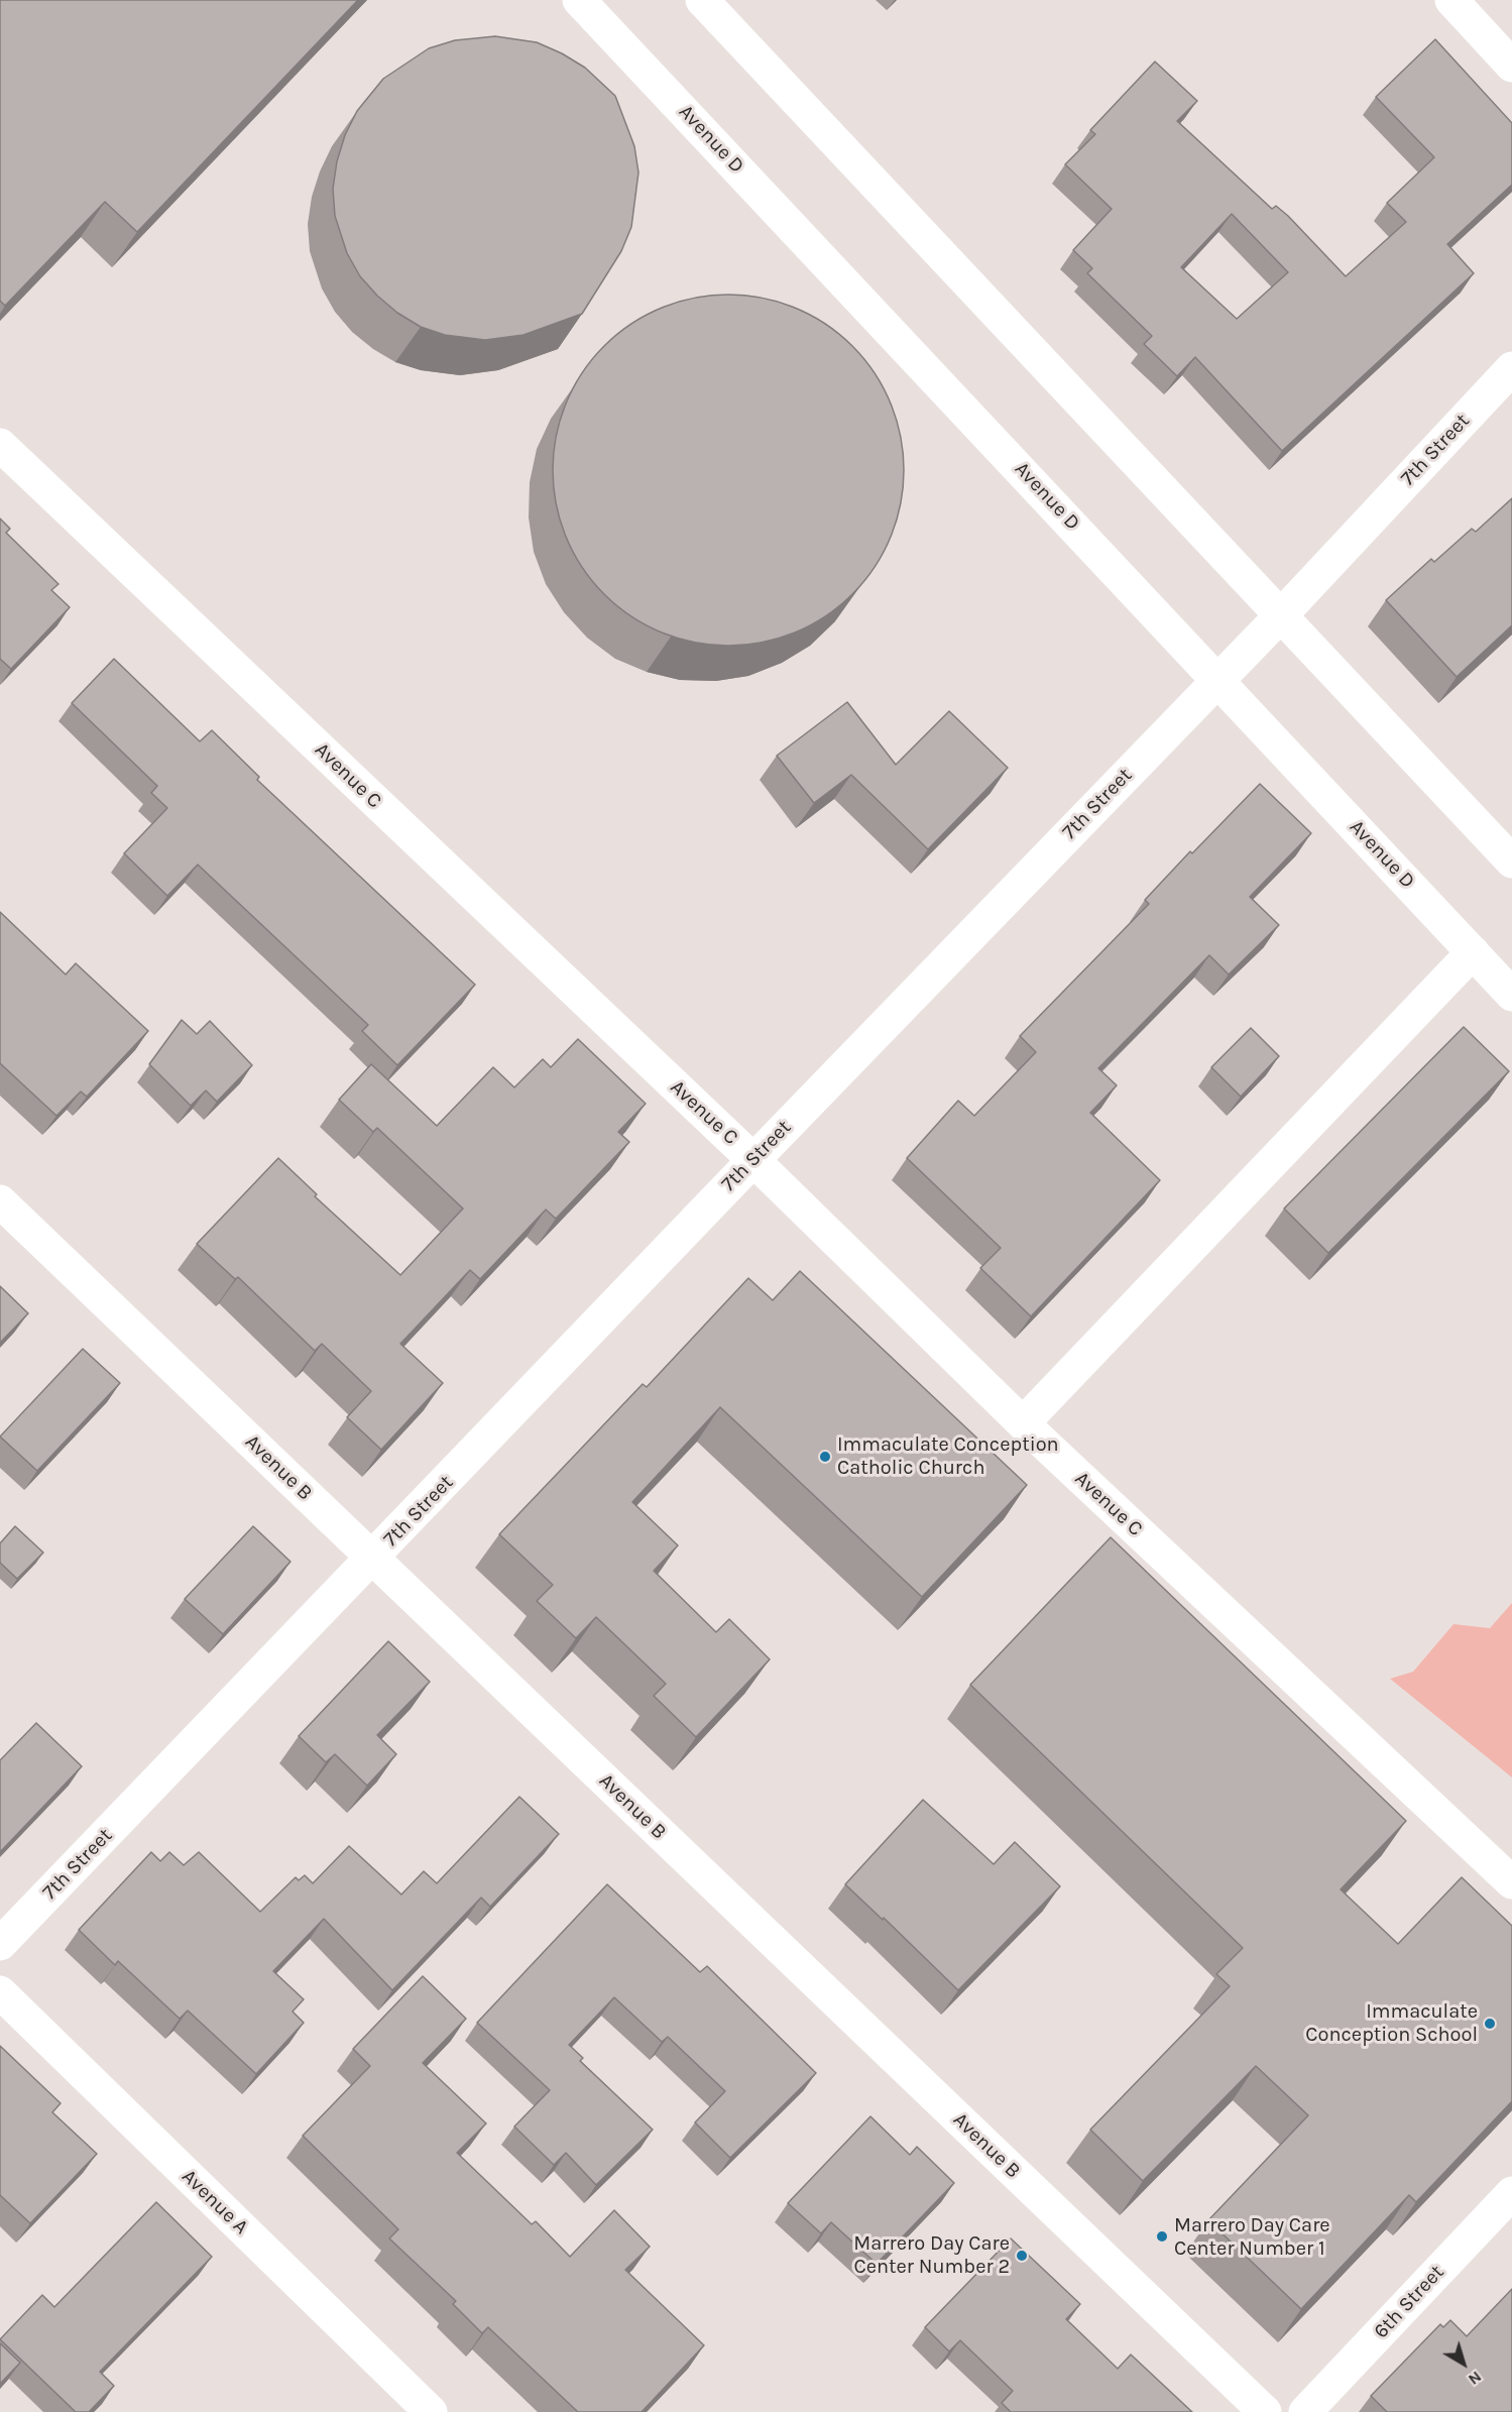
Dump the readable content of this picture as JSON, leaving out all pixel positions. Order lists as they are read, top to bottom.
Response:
{
  "streets": {
    "street": [
      "Avenue D",
      "7th Street",
      "Avenue C",
      "Avenue B",
      "Avenue A",
      "6th Street"
    ]
  },
  "crossings": [
    ["Avenue D", "7th Street"],
    ["7th Street", "Avenue C"],
    ["7th Street", "Avenue B"]
  ],
  "places": [
    "Immaculate Conception Catholic Church",
    "Immaculate Conception School",
    "Marrero Day Care Center Number 1",
    "Marrero Day Care Center Number 2"
  ],
  "north": "bottom right"
}
